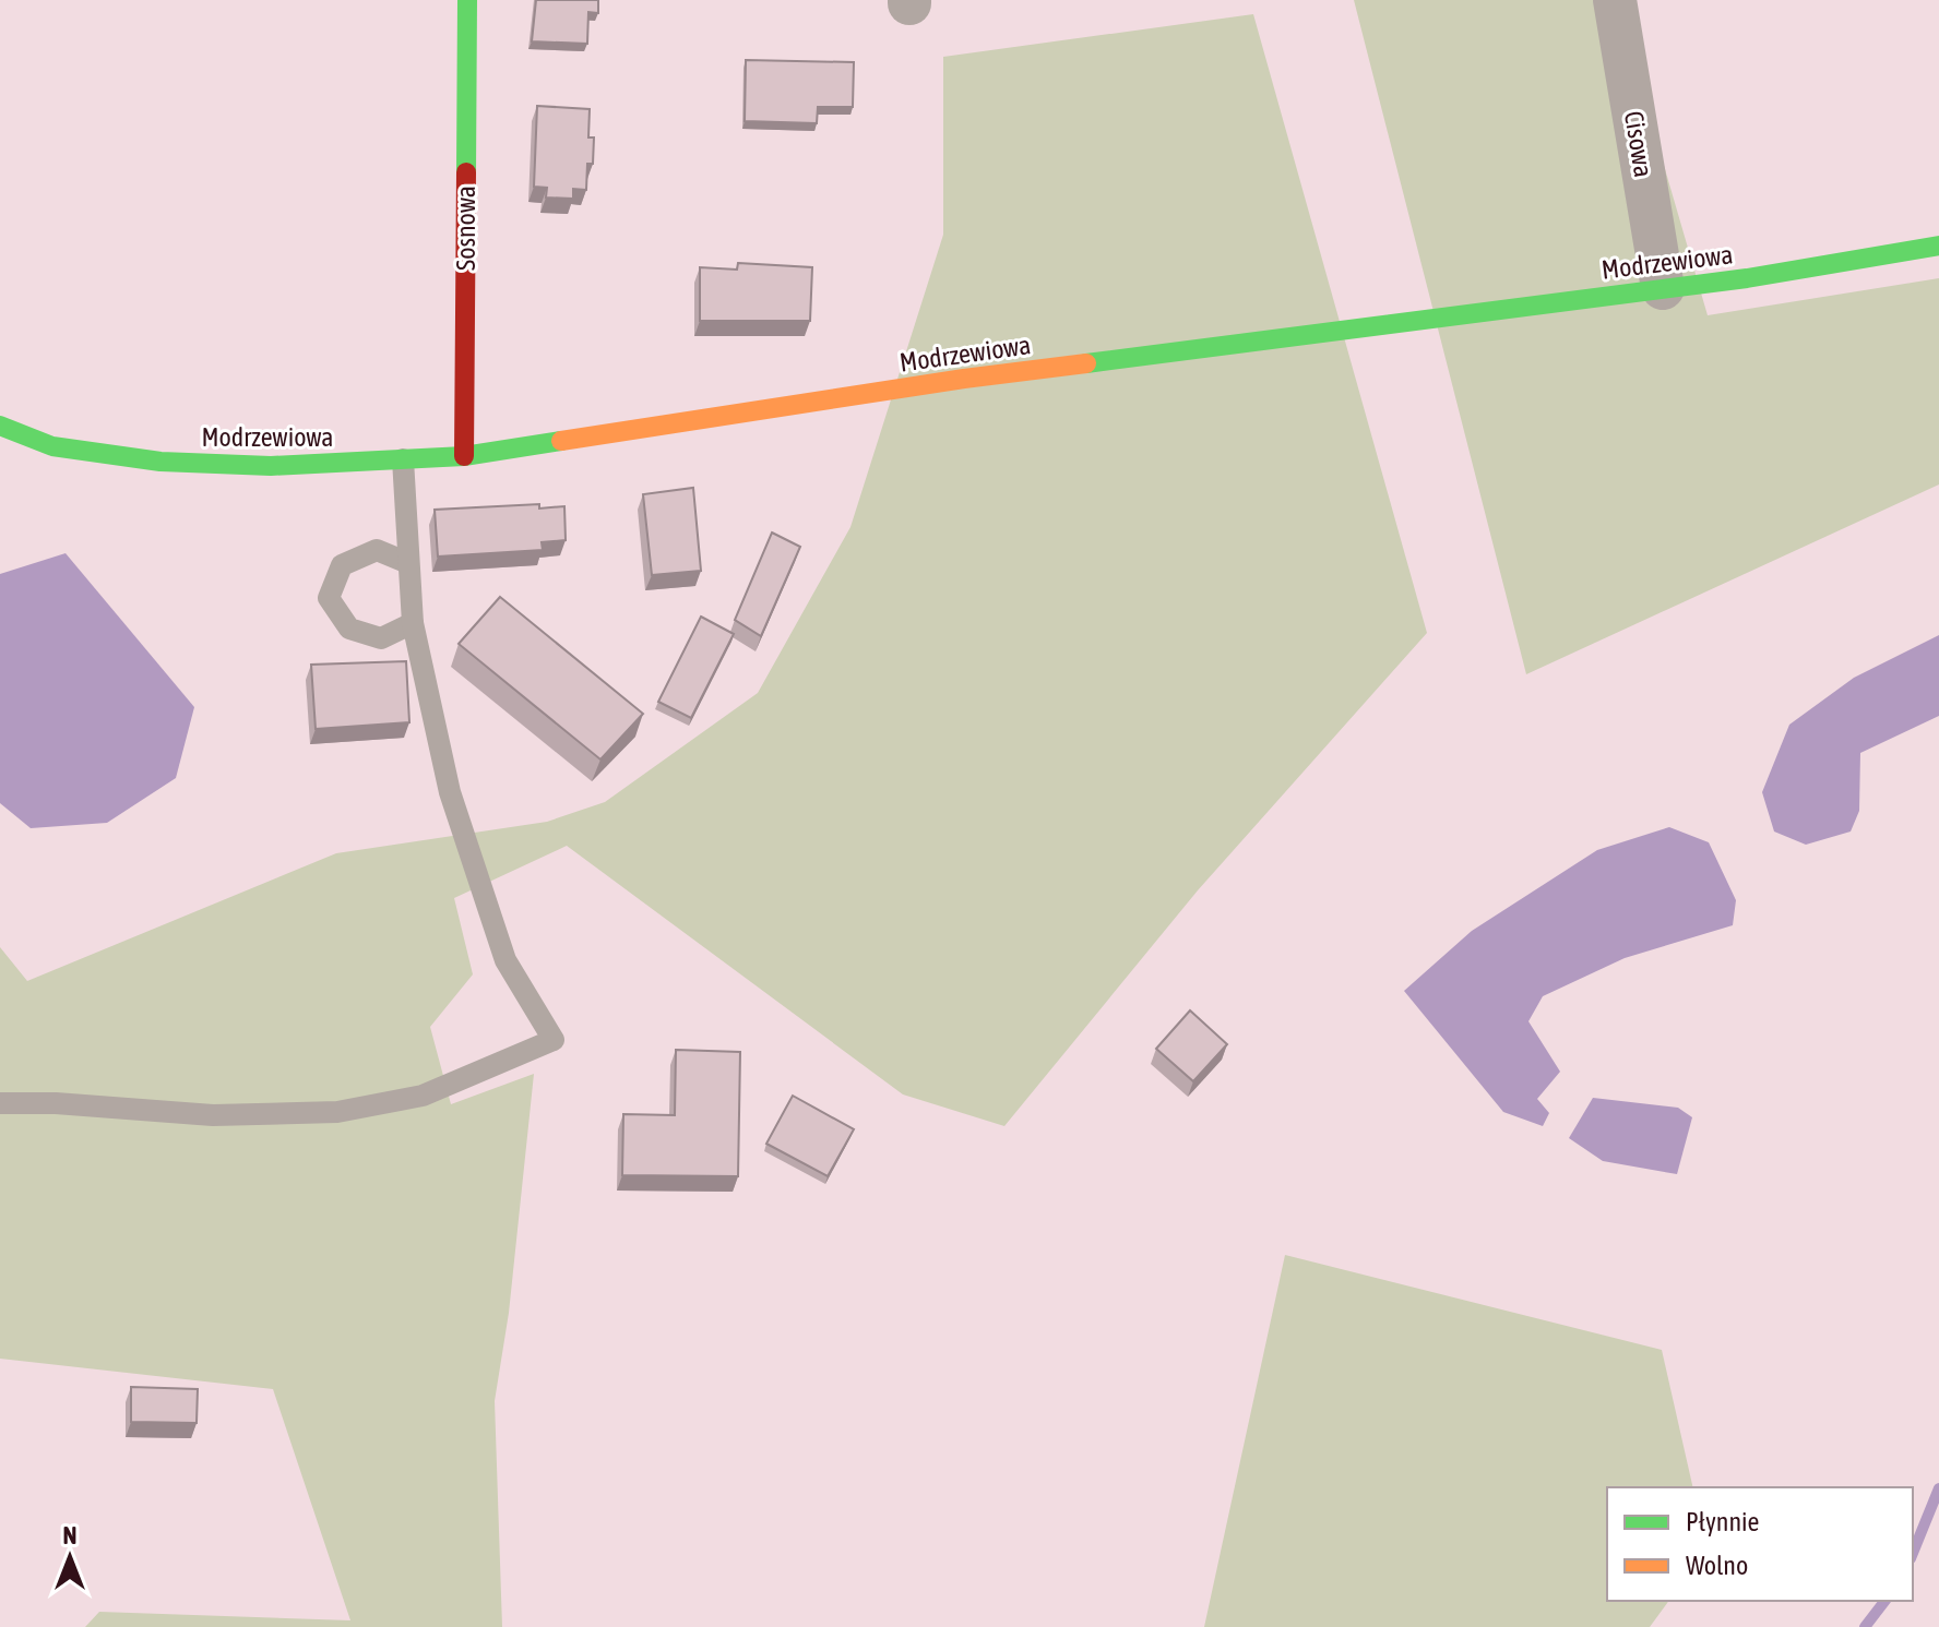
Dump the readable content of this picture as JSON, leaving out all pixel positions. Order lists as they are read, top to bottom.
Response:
{
  "streets": {
    "street": ["Cisowa", "Sosnowa", "Modrzewiowa"]
  },
  "crossings": [
    ["Cisowa", "Modrzewiowa"],
    ["Sosnowa", "Modrzewiowa"]
  ],
  "legend": ["Płynnie", "Wolno"],
  "north": "top"
}
